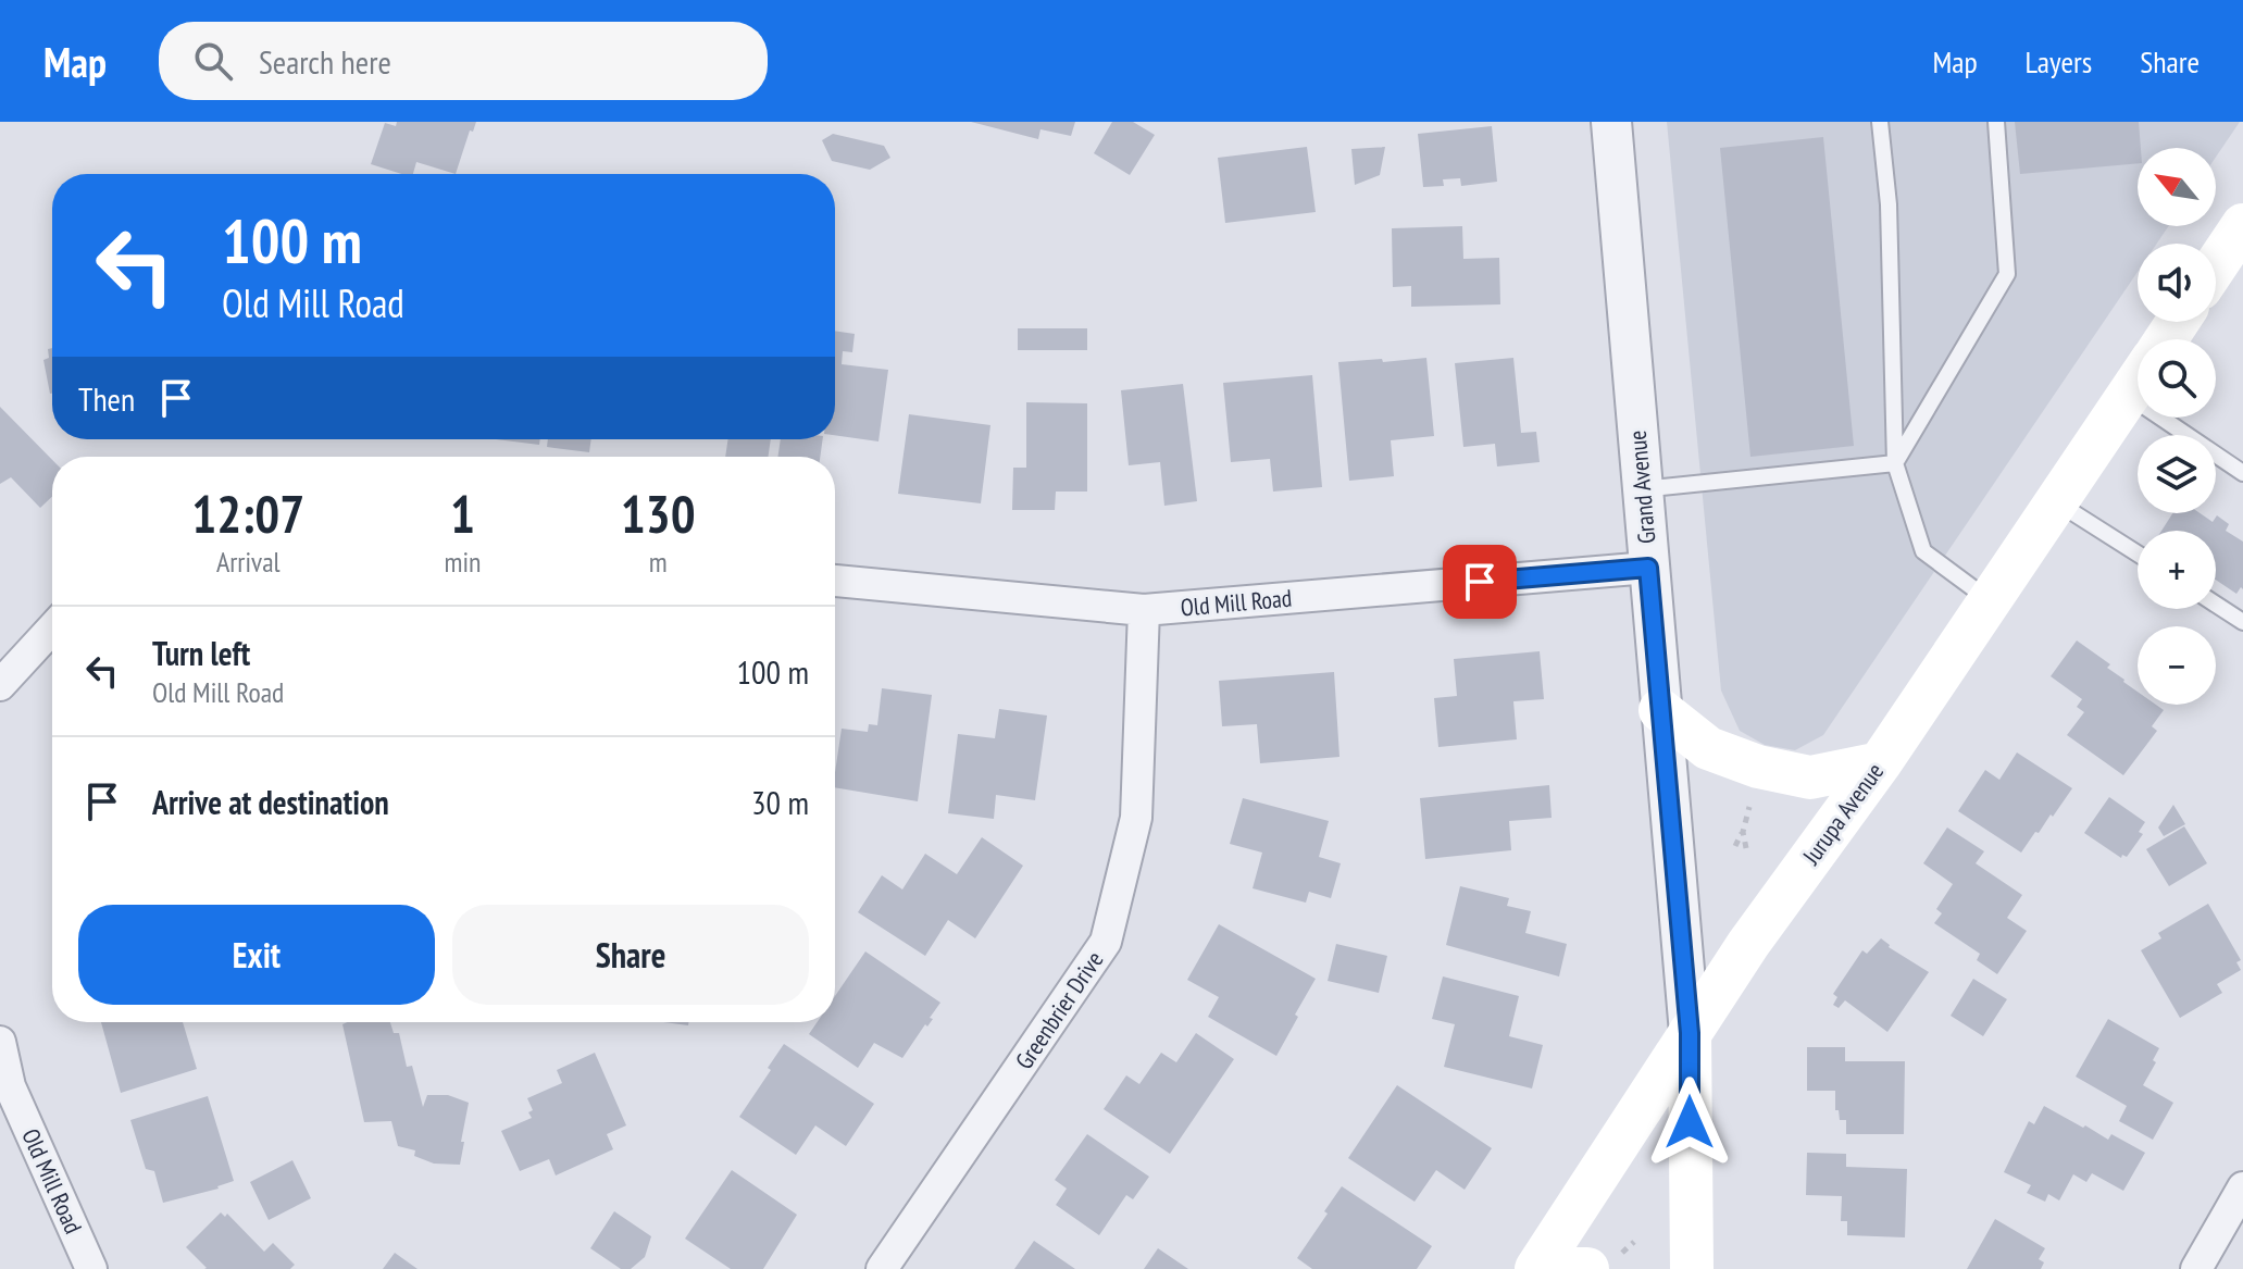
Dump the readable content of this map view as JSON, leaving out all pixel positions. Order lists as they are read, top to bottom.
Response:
{
  "streets": {
    "main road": ["Grand Avenue", "Jurupa Avenue"],
    "street": ["Old Mill Road", "Greenbrier Drive"]
  },
  "crossings": [
    ["Grand Avenue", "Old Mill Road"],
    ["Grand Avenue", "Jurupa Avenue"],
    ["Old Mill Road", "Greenbrier Drive"]
  ],
  "north": "top left",
  "page": {
    "header": "Map",
    "search": "Search here",
    "nav": ["Map", "Layers", "Share"],
    "map_buttons": ["+", "−"],
    "turn": ["100 m", "Old Mill Road"],
    "then": "Then",
    "eta": [
      "12:07",
      "Arrival",
      "1",
      "min",
      "130",
      "m"
    ],
    "list": [
      {
        "name": "Turn left",
        "note": "Old Mill Road",
        "value": "100 m"
      },
      {
        "name": "Arrive at destination",
        "value": "30 m"
      }
    ],
    "buttons": ["Exit", "Share"]
  }
}
